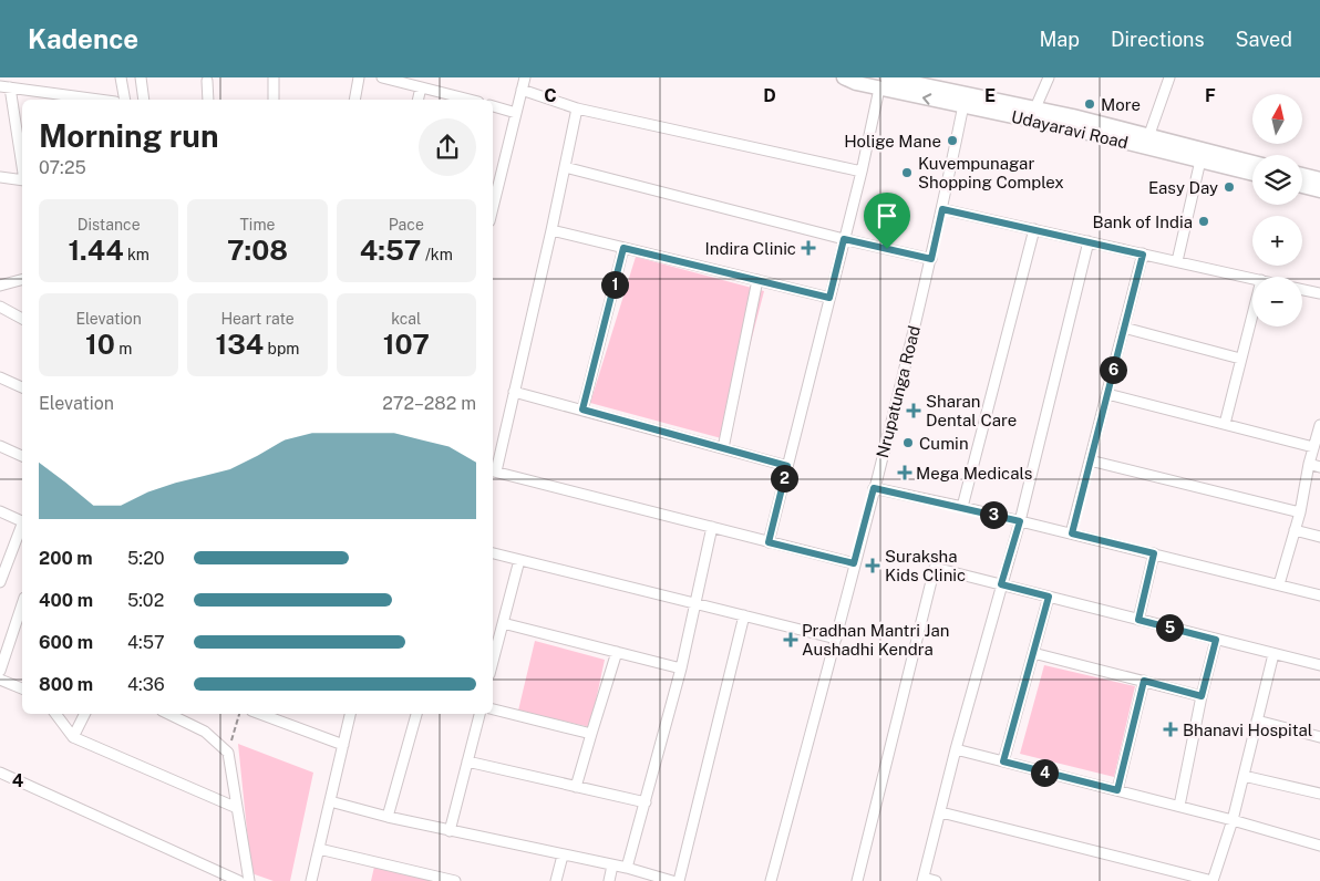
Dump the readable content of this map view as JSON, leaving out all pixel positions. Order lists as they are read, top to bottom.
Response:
{
  "streets": {
    "street": ["Udayaravi Road", "Nrupatunga Road"]
  },
  "crossings": [
    ["Udayaravi Road", "Nrupatunga Road"]
  ],
  "places": {
    "other": [
      "More",
      "Holige Mane",
      "Kuvempunagar Shopping Complex",
      "Easy Day",
      "Bank of India",
      "Cumin"
    ],
    "health": [
      "Indira Clinic",
      "Sharan Dental Care",
      "Mega Medicals",
      "Suraksha Kids Clinic",
      "Pradhan Mantri Jan Aushadhi Kendra",
      "Bhanavi Hospital"
    ]
  },
  "north": "top",
  "page": {
    "header": "Kadence",
    "nav": ["Map", "Directions", "Saved"],
    "map_buttons": ["+", "−"],
    "heading": ["Morning run", "07:25"],
    "stats": [
      ["Distance", "1.44 km"],
      ["Time", "7:08"],
      ["Pace", "4:57 /km"],
      ["Elevation", "10 m"],
      ["Heart rate", "134 bpm"],
      ["kcal", "107"]
    ],
    "pins": [
      "1",
      "6",
      "2",
      "3",
      "5",
      "4"
    ],
    "chart": ["Elevation", "272–282 m"],
    "list": [
      {
        "name": "200 m",
        "note": "5:20"
      },
      {
        "name": "400 m",
        "note": "5:02"
      },
      {
        "name": "600 m",
        "note": "4:57"
      },
      {
        "name": "800 m",
        "note": "4:36"
      }
    ]
  },
  "grid": {
    "columns": [
      "C",
      "D",
      "E",
      "F"
    ],
    "rows": ["4"]
  }
}
